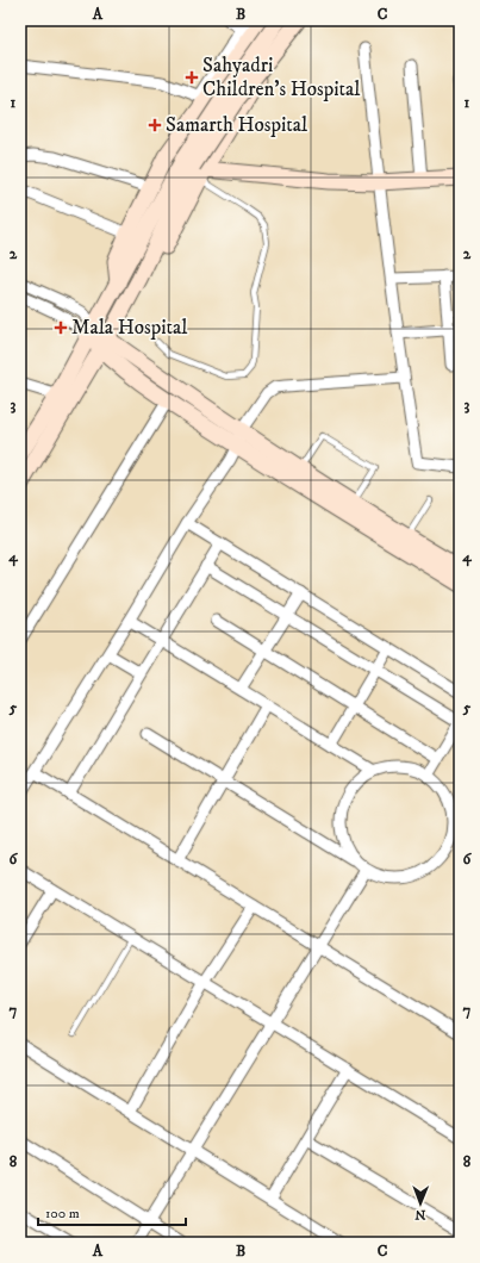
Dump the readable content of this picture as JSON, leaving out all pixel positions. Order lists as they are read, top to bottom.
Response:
{
  "places": {
    "health": ["Sahyadri Children's Hospital", "Samarth Hospital", "Mala Hospital"]
  },
  "scale_bar": "100 m",
  "north": "bottom",
  "grid": {
    "columns": ["A", "B", "C"],
    "rows": [
      "1",
      "2",
      "3",
      "4",
      "5",
      "6",
      "7",
      "8"
    ]
  }
}
